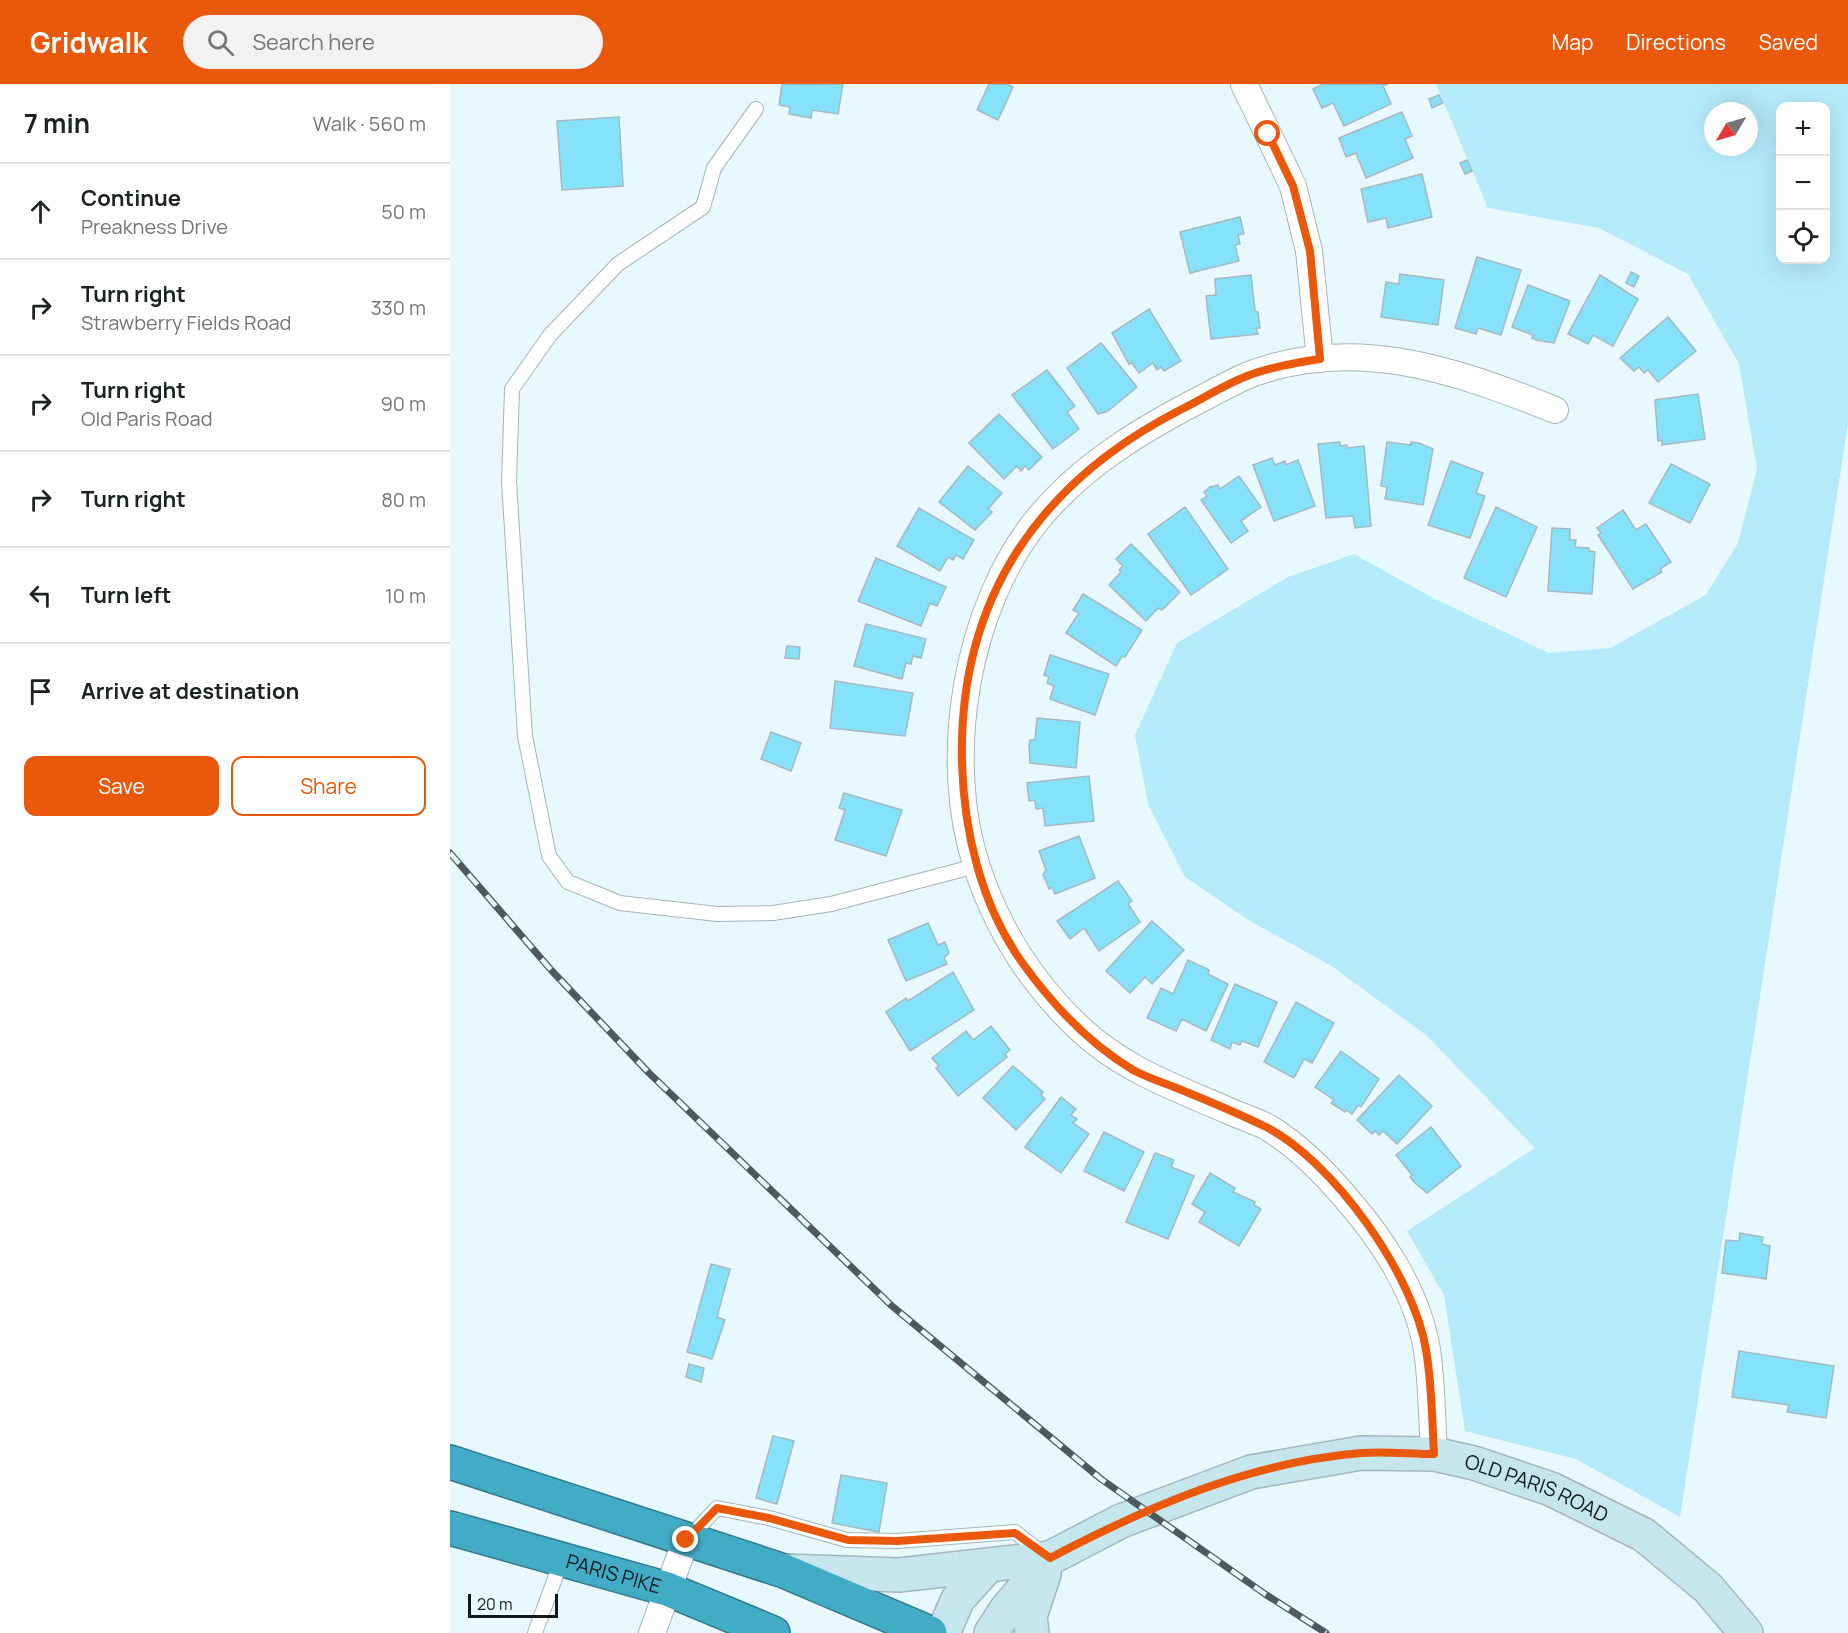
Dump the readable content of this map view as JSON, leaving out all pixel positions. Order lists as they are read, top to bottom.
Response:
{
  "streets": {
    "highway": ["PARIS PIKE"],
    "street": ["OLD PARIS ROAD"]
  },
  "scale_bar": "20 m",
  "north": "bottom left",
  "page": {
    "header": "Gridwalk",
    "search": "Search here",
    "nav": ["Map", "Directions", "Saved"],
    "heading": ["7 min", "Walk · 560 m"],
    "map_buttons": ["+", "−"],
    "list": [
      ["Continue", "Preakness Drive", "50 m"],
      ["Turn right", "Strawberry Fields Road", "330 m"],
      ["Turn right", "Old Paris Road", "90 m"],
      ["Turn right", "80 m"],
      ["Turn left", "10 m"],
      "Arrive at destination"
    ],
    "buttons": ["Save", "Share"],
    "scale": "20 m"
  }
}
